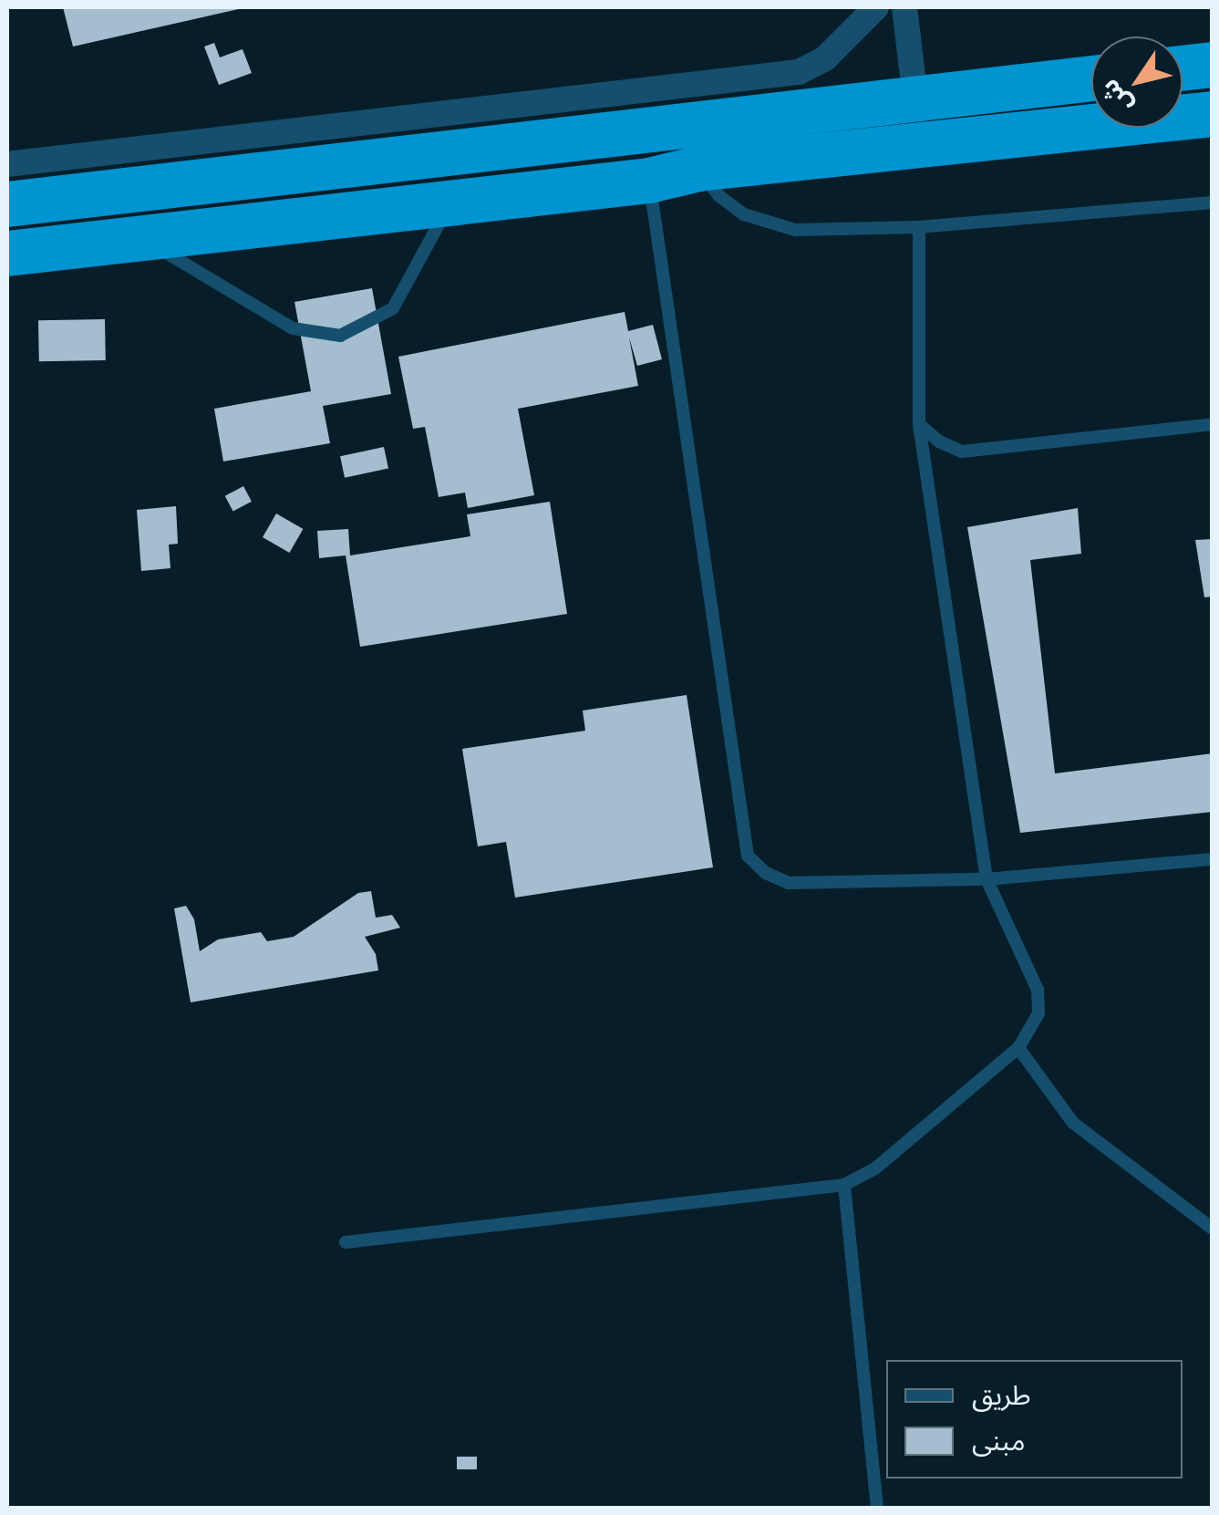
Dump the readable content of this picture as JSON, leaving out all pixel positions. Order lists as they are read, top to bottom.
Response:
{
  "legend": ["طريق", "مبنى"],
  "north": "bottom left"
}
